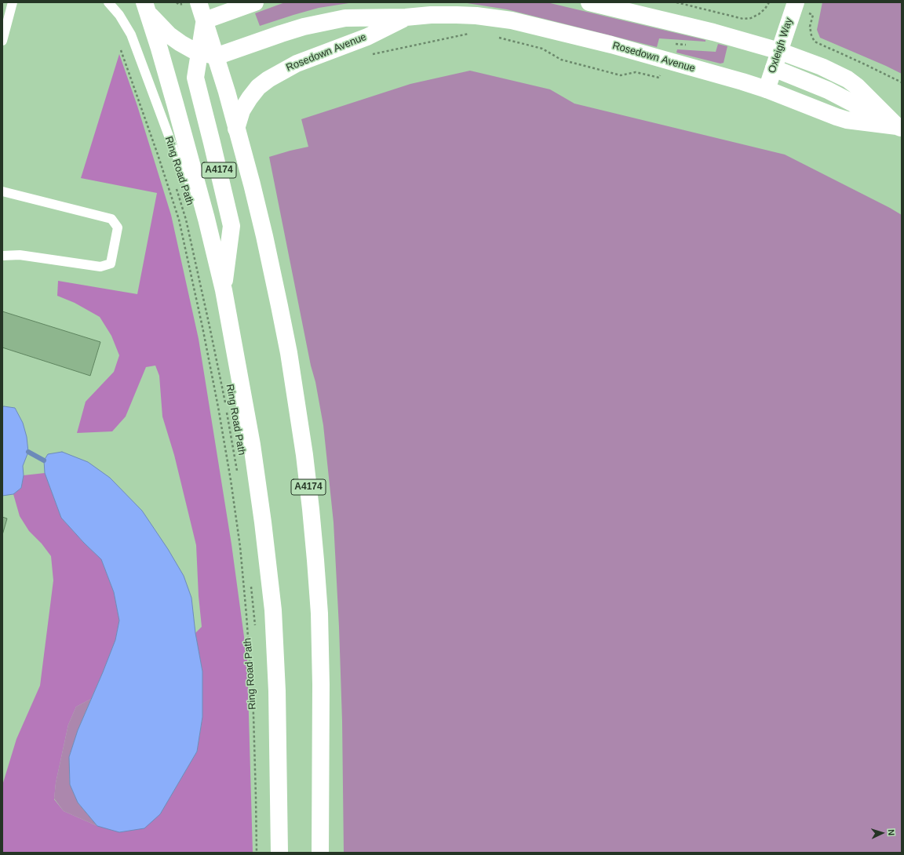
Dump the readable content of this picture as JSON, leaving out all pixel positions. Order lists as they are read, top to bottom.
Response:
{
  "streets": {
    "main road": ["Oxleigh Way", "Rosedown Avenue", "A4174"],
    "path": ["Ring Road Path"]
  },
  "crossings": [
    ["Oxleigh Way", "Rosedown Avenue"],
    ["Rosedown Avenue", "A4174"]
  ],
  "north": "right"
}
